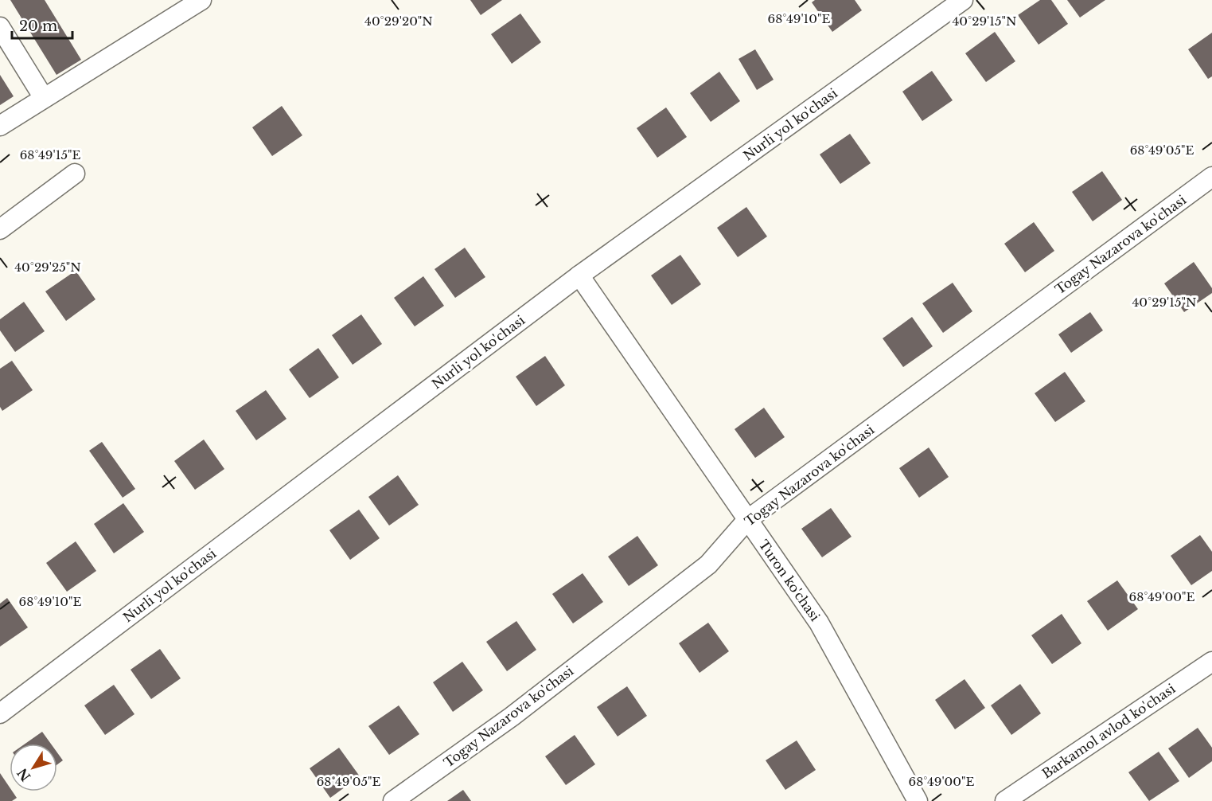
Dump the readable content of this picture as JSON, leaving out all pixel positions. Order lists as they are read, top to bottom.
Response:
{
  "streets": {
    "street": [
      "Nurli yol ko'chasi",
      "Togay Nazarova ko'chasi",
      "Turon ko'chasi",
      "Barkamol avlod ko'chasi"
    ]
  },
  "crossings": [
    ["Nurli yol ko'chasi", "Turon ko'chasi"],
    ["Togay Nazarova ko'chasi", "Turon ko'chasi"]
  ],
  "scale_bar": "20 m",
  "north": "bottom left",
  "coordinates": [
    "68°49'10\"E",
    "40°29'20\"N",
    "40°29'15\"N",
    "68°49'05\"E",
    "68°49'15\"E",
    "40°29'25\"N",
    "68°49'00\"E"
  ]
}
